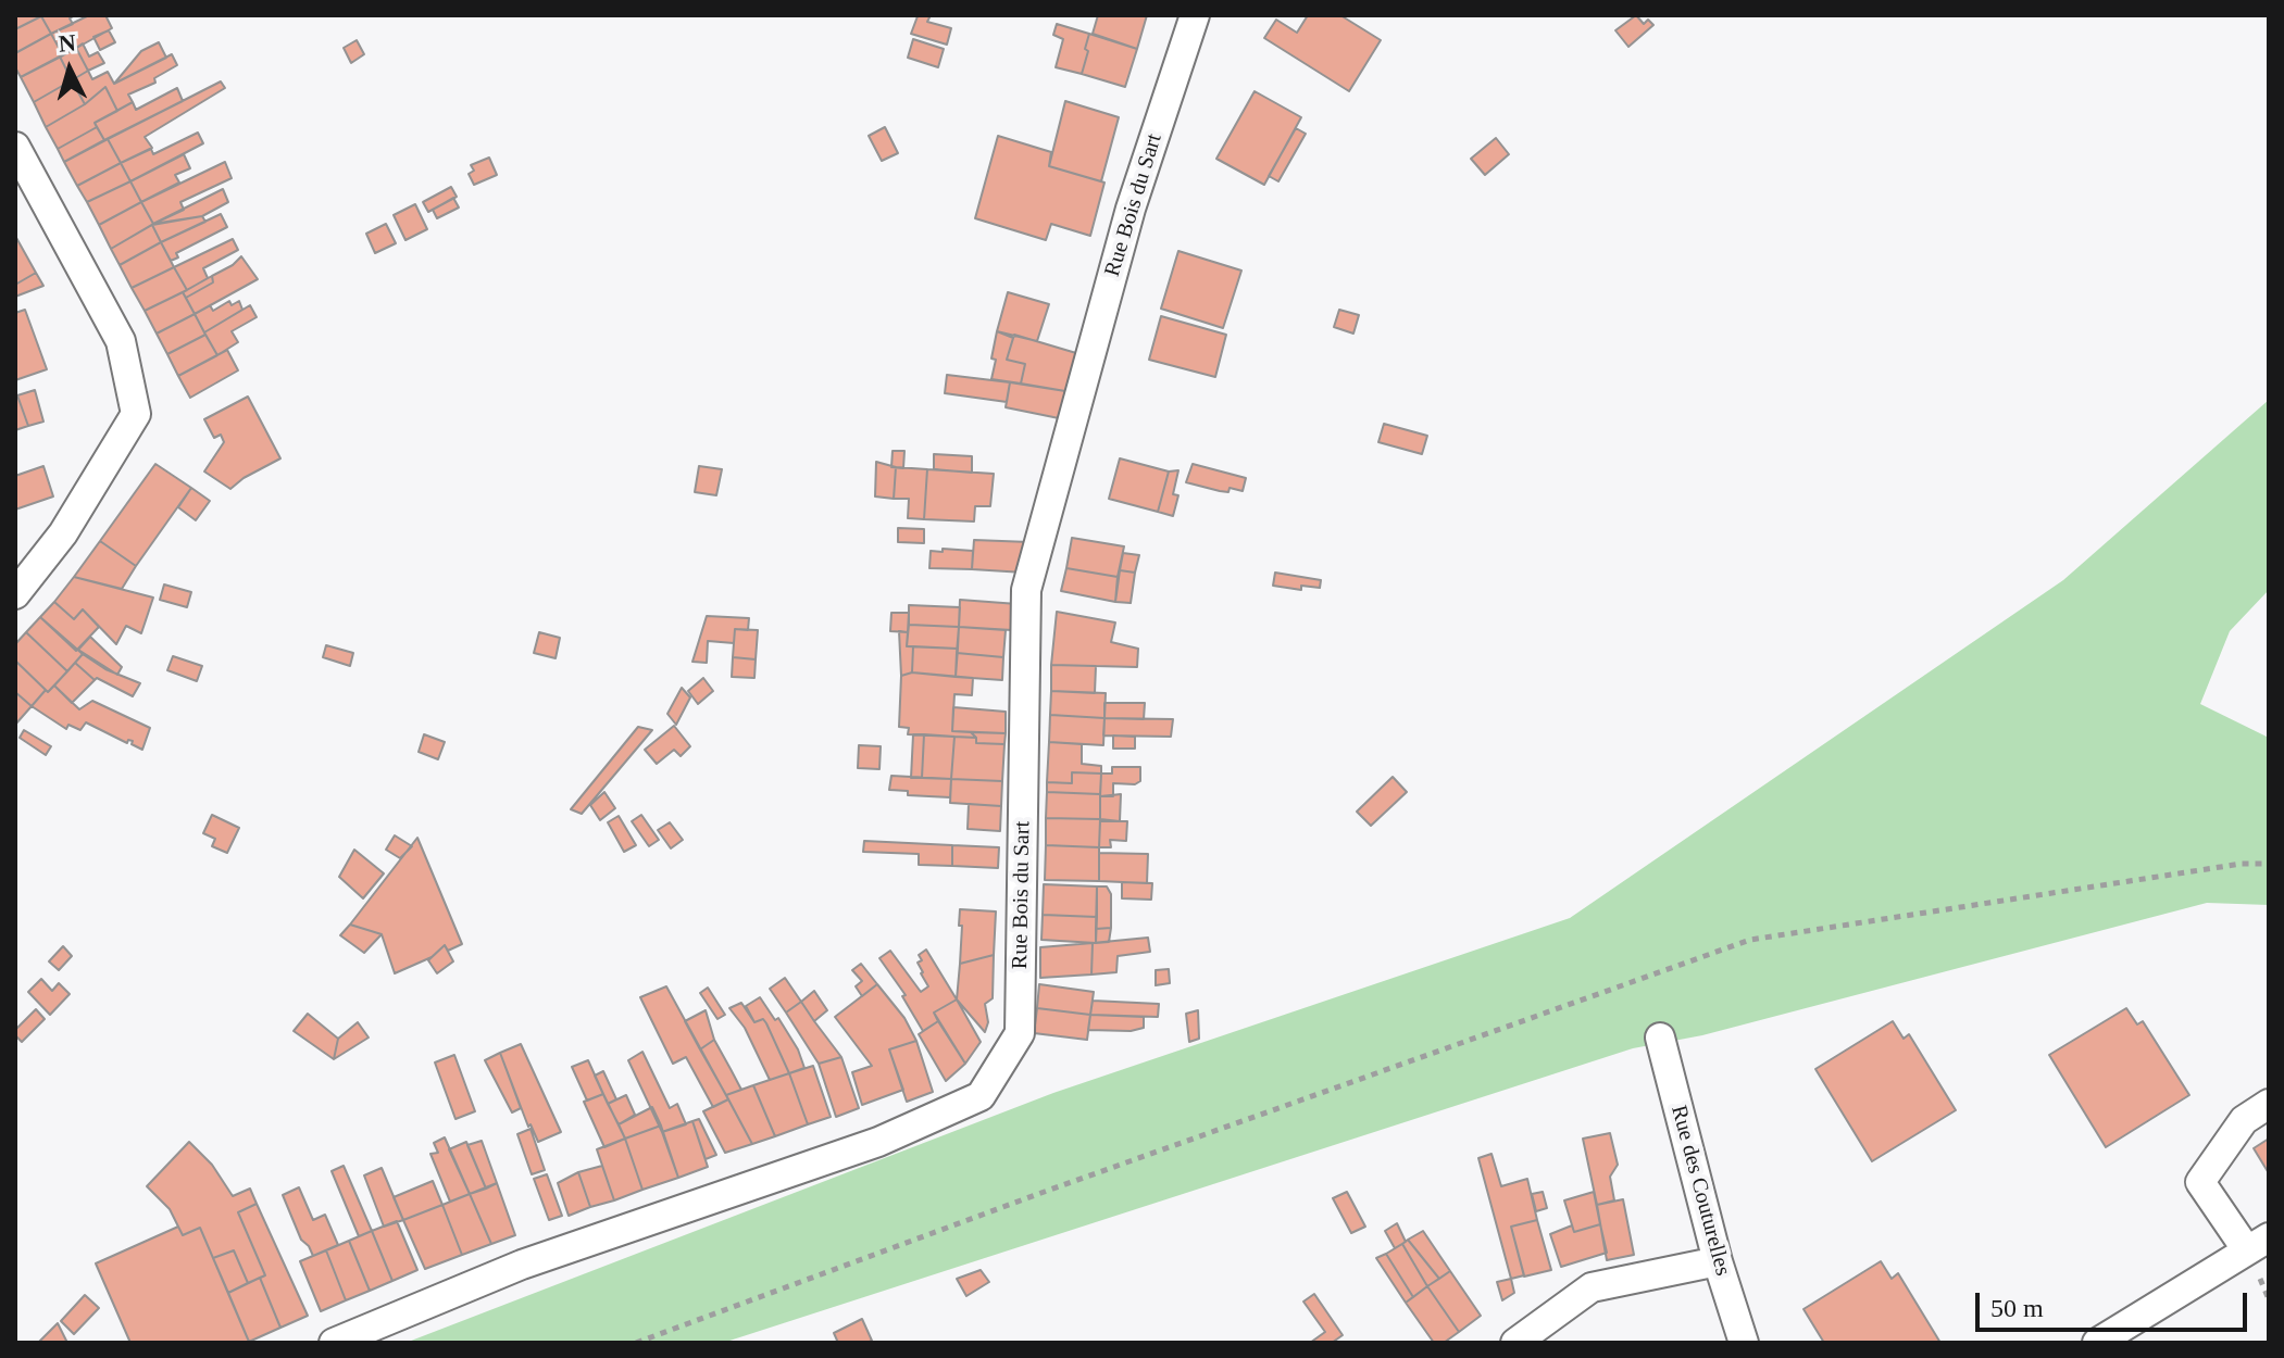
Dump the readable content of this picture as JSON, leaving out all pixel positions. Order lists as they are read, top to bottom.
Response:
{
  "streets": {
    "street": ["Rue Bois du Sart", "Rue des Couturelles"]
  },
  "scale_bar": "50 m",
  "north": "top"
}
